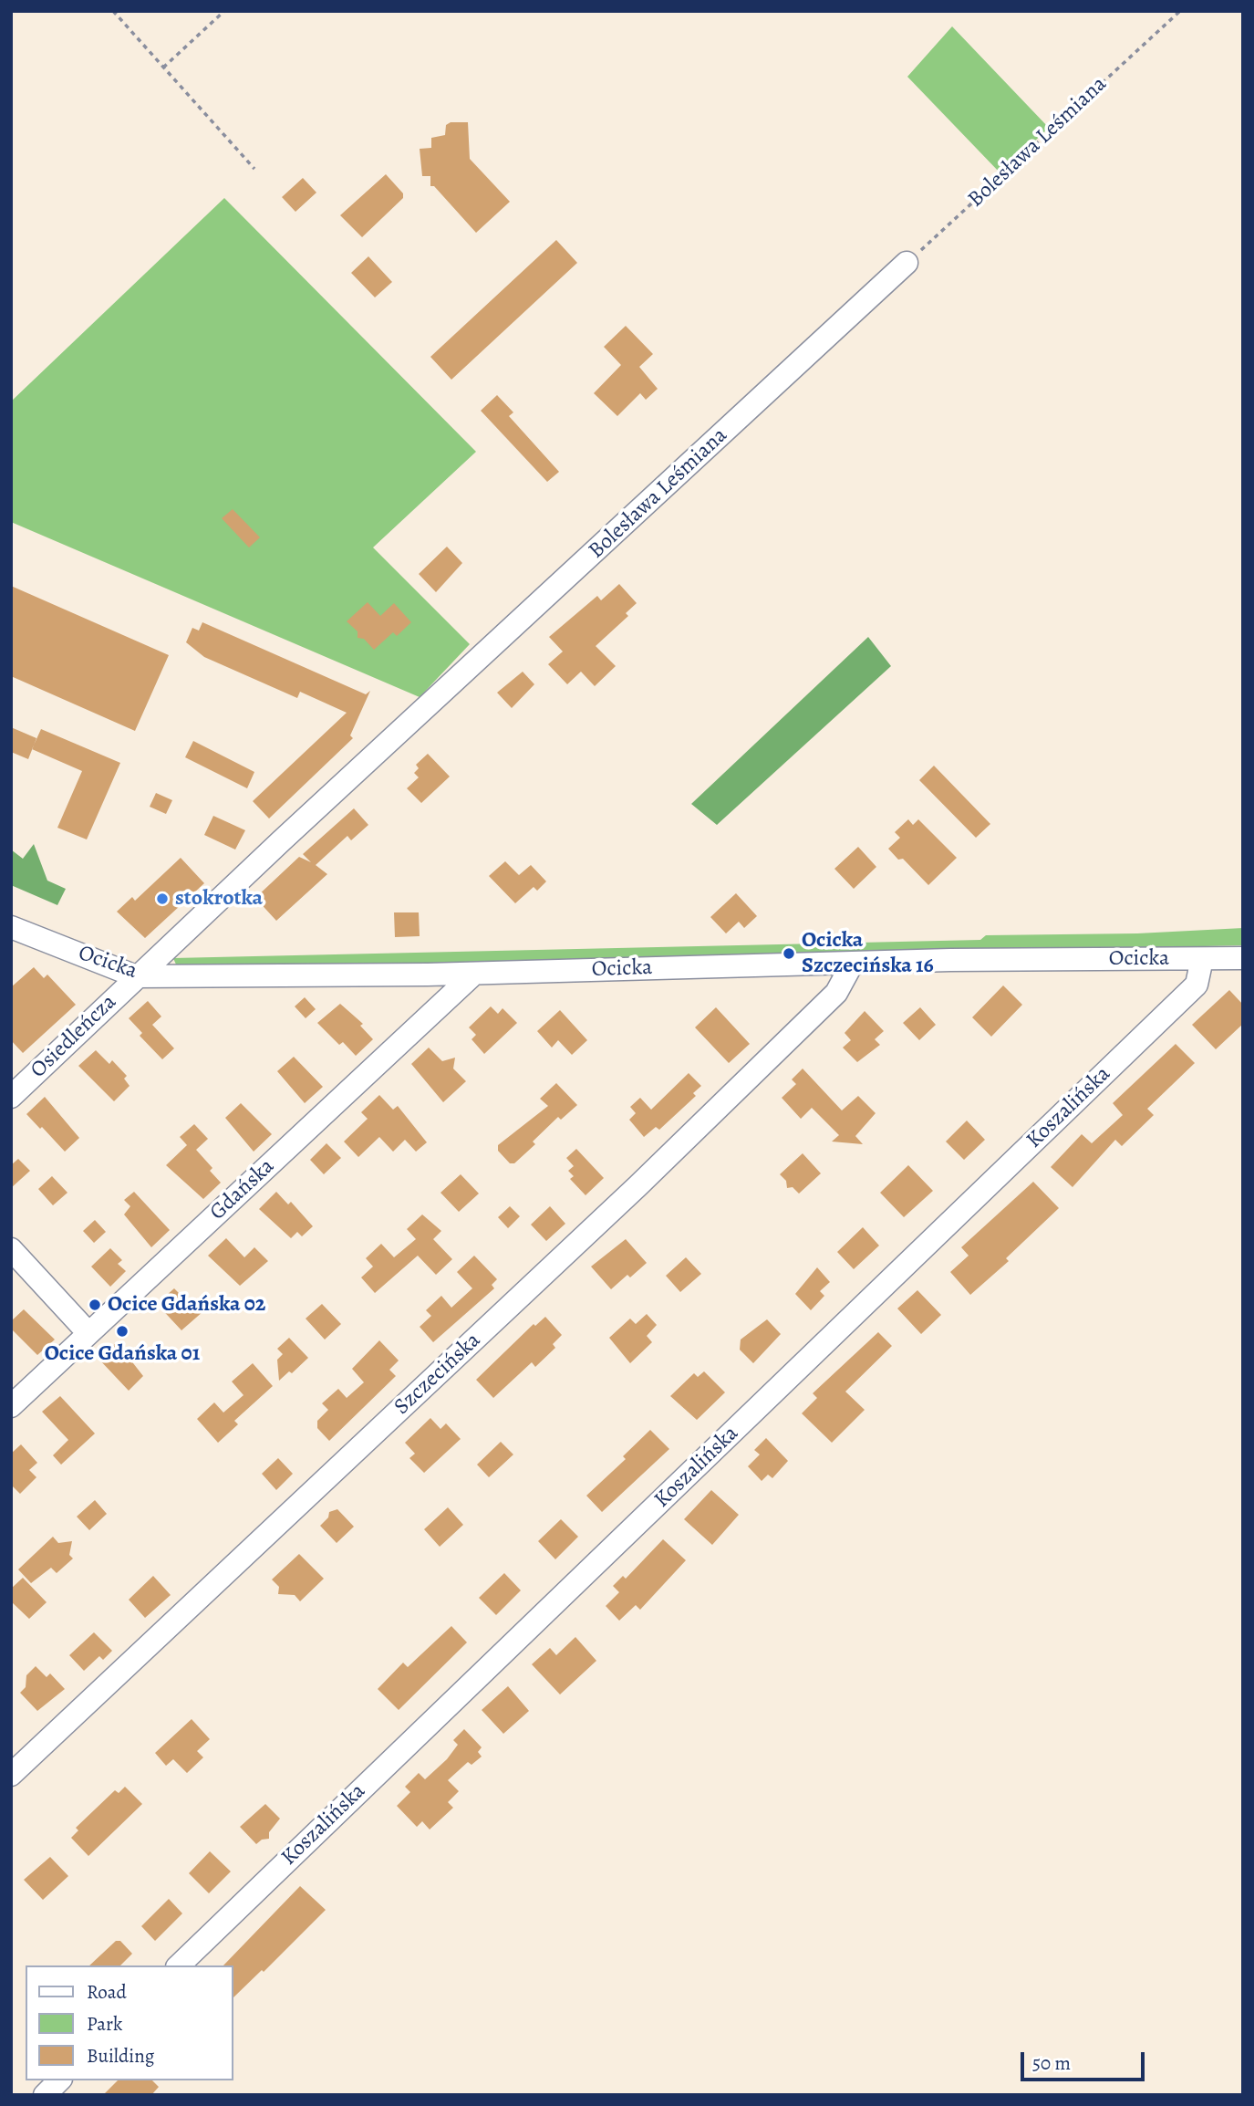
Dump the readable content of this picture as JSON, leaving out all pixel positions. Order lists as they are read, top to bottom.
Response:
{
  "streets": {
    "street": [
      "Bolesława Leśmiana",
      "Ocicka",
      "Osiedleńcza",
      "Koszalińska",
      "Gdańska",
      "Szczecińska"
    ]
  },
  "crossings": [
    ["Bolesława Leśmiana", "Ocicka"],
    ["Bolesława Leśmiana", "Osiedleńcza"],
    ["Ocicka", "Osiedleńcza"],
    ["Ocicka", "Koszalińska"],
    ["Ocicka", "Gdańska"],
    ["Ocicka", "Szczecińska"]
  ],
  "places": [
    "stokrotka",
    "Ocicka Szczecińska 16",
    "Ocice Gdańska 02",
    "Ocice Gdańska 01"
  ],
  "legend": ["Road", "Park", "Building"],
  "scale_bar": "50 m"
}
